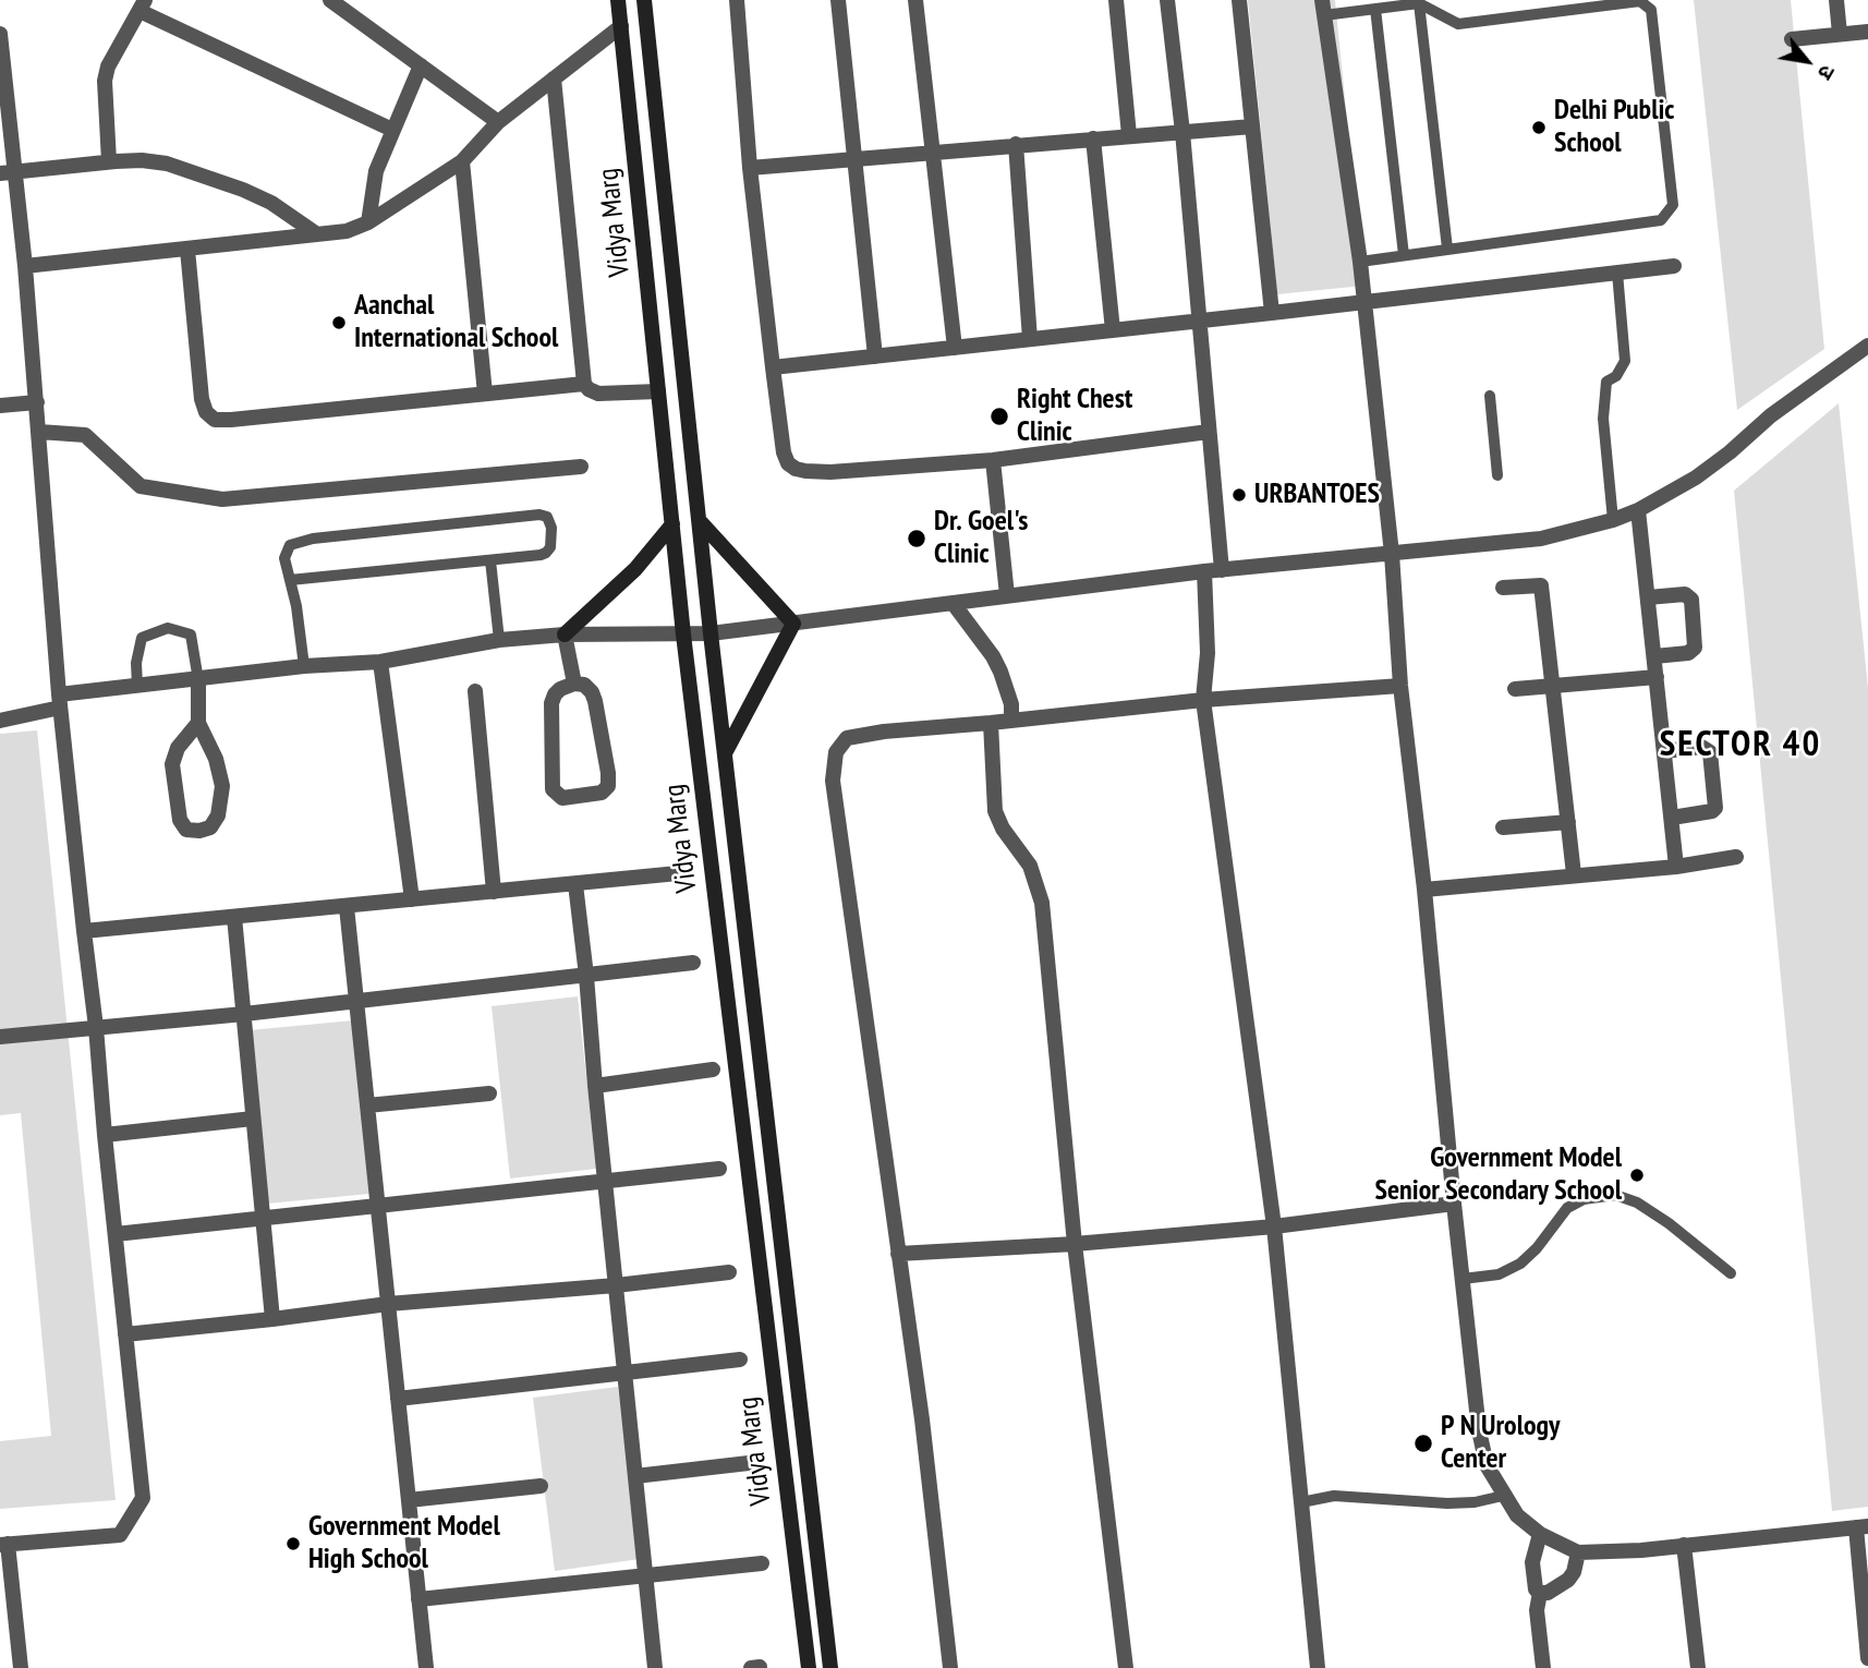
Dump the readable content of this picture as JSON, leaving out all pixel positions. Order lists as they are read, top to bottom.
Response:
{
  "streets": {
    "main road": ["Vidya Marg"]
  },
  "districts": ["SECTOR 40"],
  "places": [
    "Delhi Public School",
    "Aanchal International School",
    "Right Chest Clinic",
    "URBANTOES",
    "Dr. Goel's Clinic",
    "Government Model Senior Secondary School",
    "P N Urology Center",
    "Government Model High School"
  ],
  "north": "bottom right"
}
